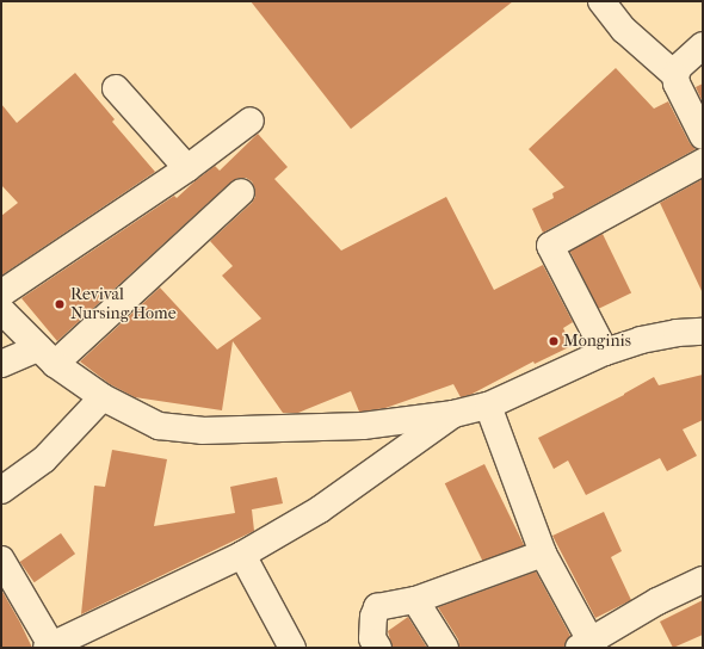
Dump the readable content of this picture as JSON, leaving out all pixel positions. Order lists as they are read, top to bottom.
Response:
{
  "places": ["Revival Nursing Home", "Monginis"]
}
